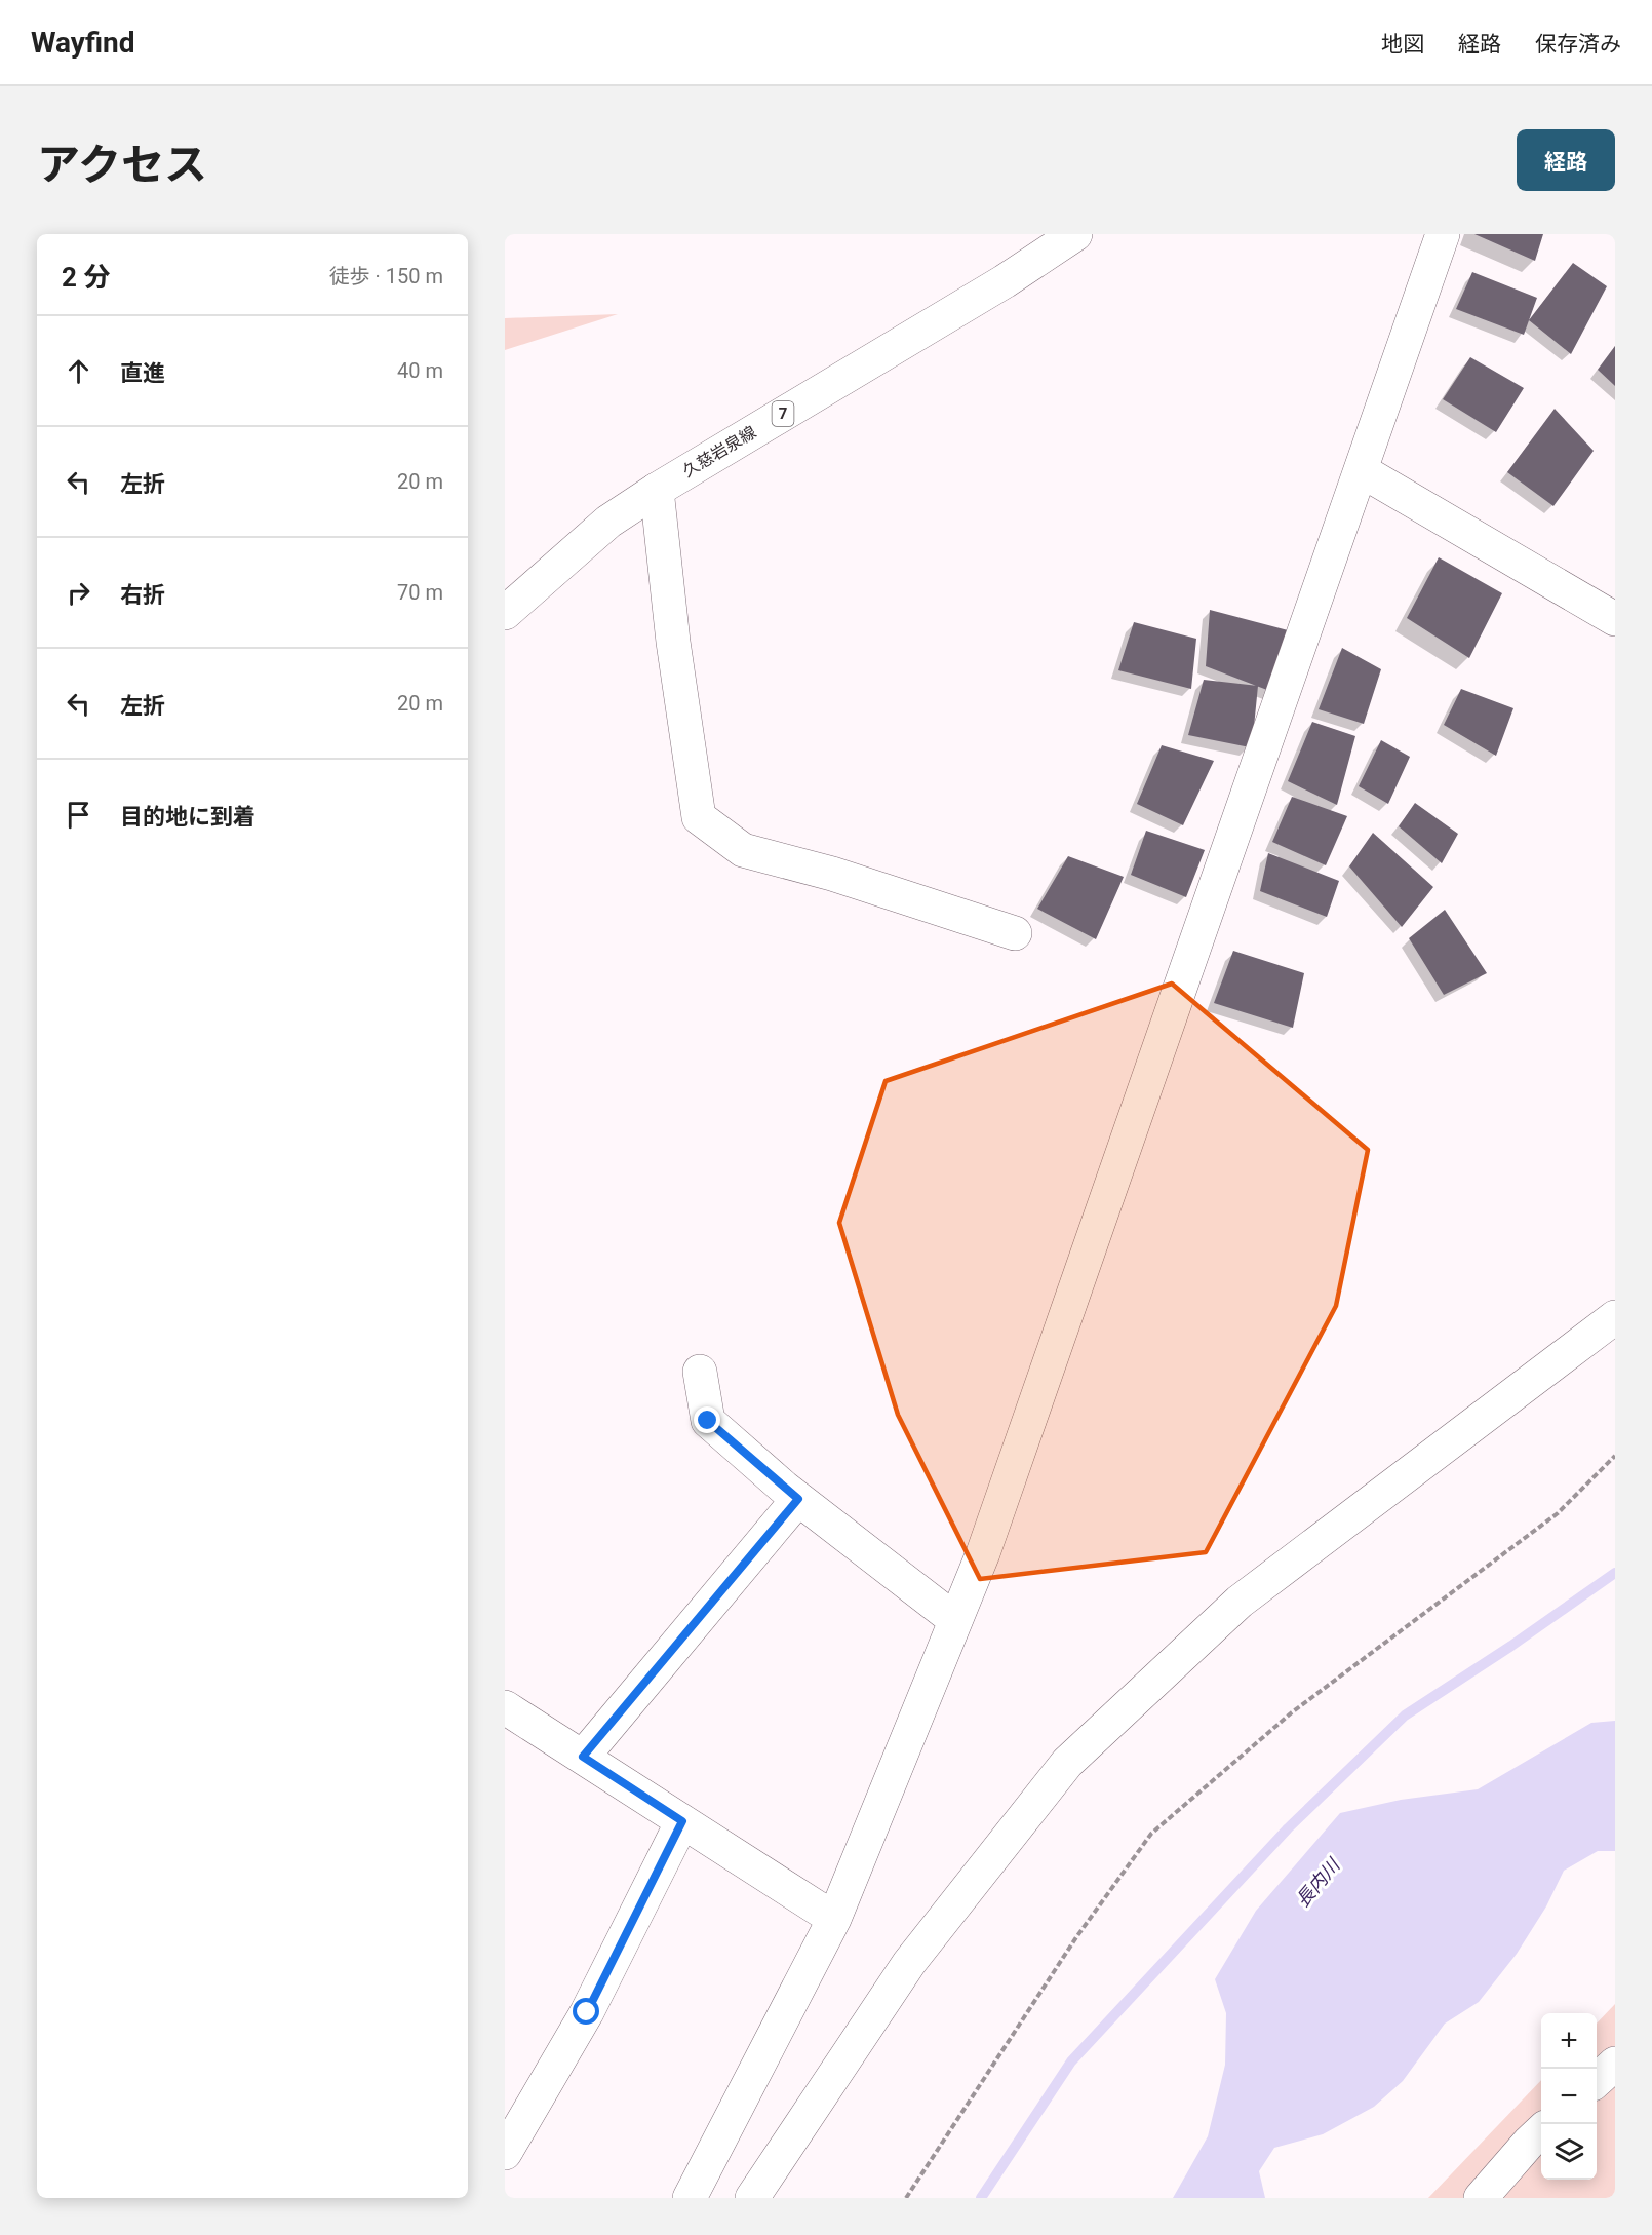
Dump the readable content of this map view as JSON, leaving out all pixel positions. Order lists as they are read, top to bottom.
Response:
{
  "streets": {
    "street": ["7", "久慈岩泉線"]
  },
  "water": ["長内川"],
  "page": {
    "header": "Wayfind",
    "nav": ["地図", "経路", "保存済み"],
    "title": "アクセス",
    "buttons": "経路",
    "heading": ["2 分", "徒歩 · 150 m"],
    "list": [
      ["直進", "40 m"],
      ["左折", "20 m"],
      ["右折", "70 m"],
      ["左折", "20 m"],
      "目的地に到着"
    ],
    "map_buttons": ["+", "−"]
  }
}
